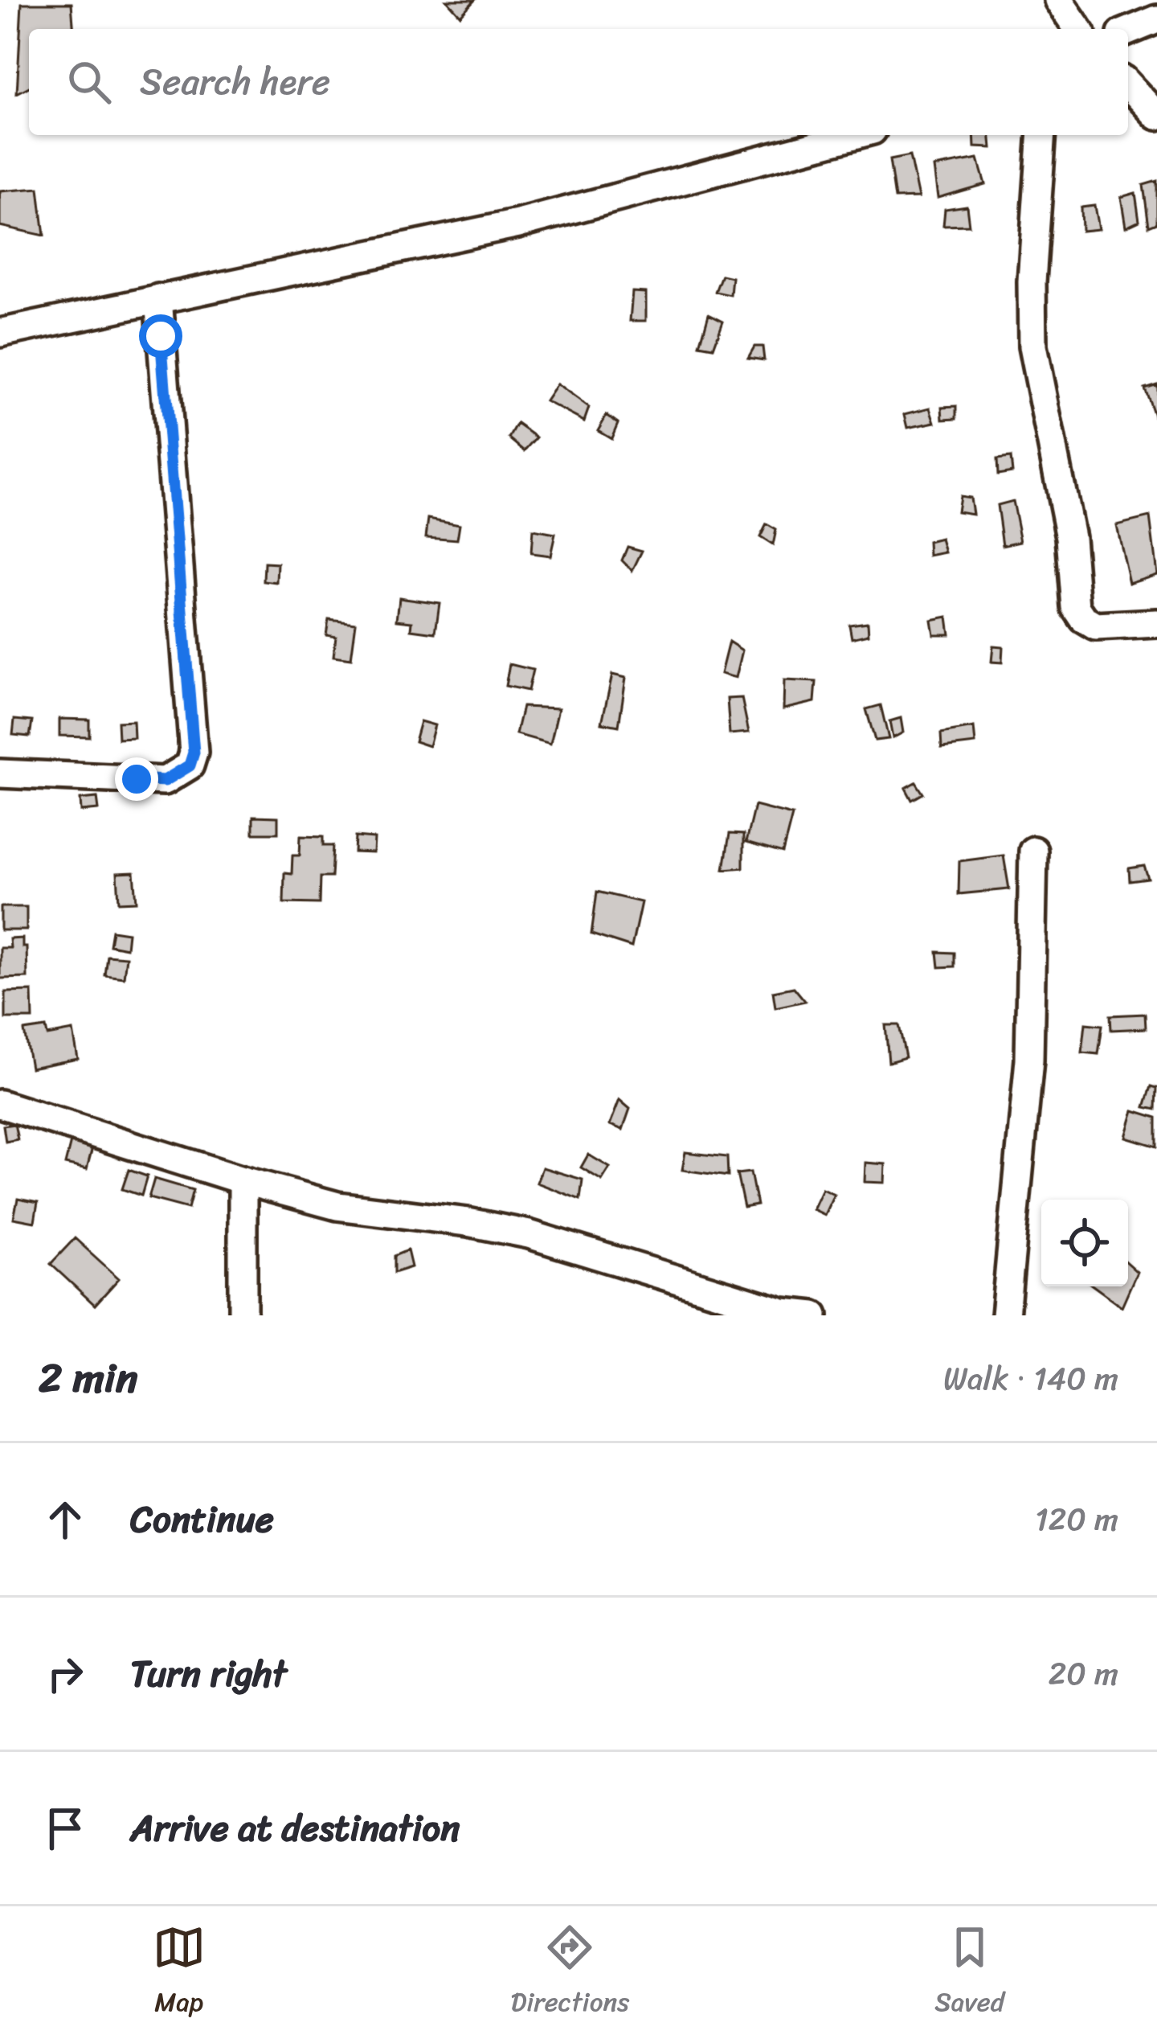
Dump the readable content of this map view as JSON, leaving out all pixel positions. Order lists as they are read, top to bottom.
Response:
{
  "page": {
    "search": "Search here",
    "heading": ["2 min", "Walk · 140 m"],
    "list": [
      ["Continue", "120 m"],
      ["Turn right", "20 m"],
      "Arrive at destination"
    ],
    "nav": ["Map", "Directions", "Saved"]
  }
}
